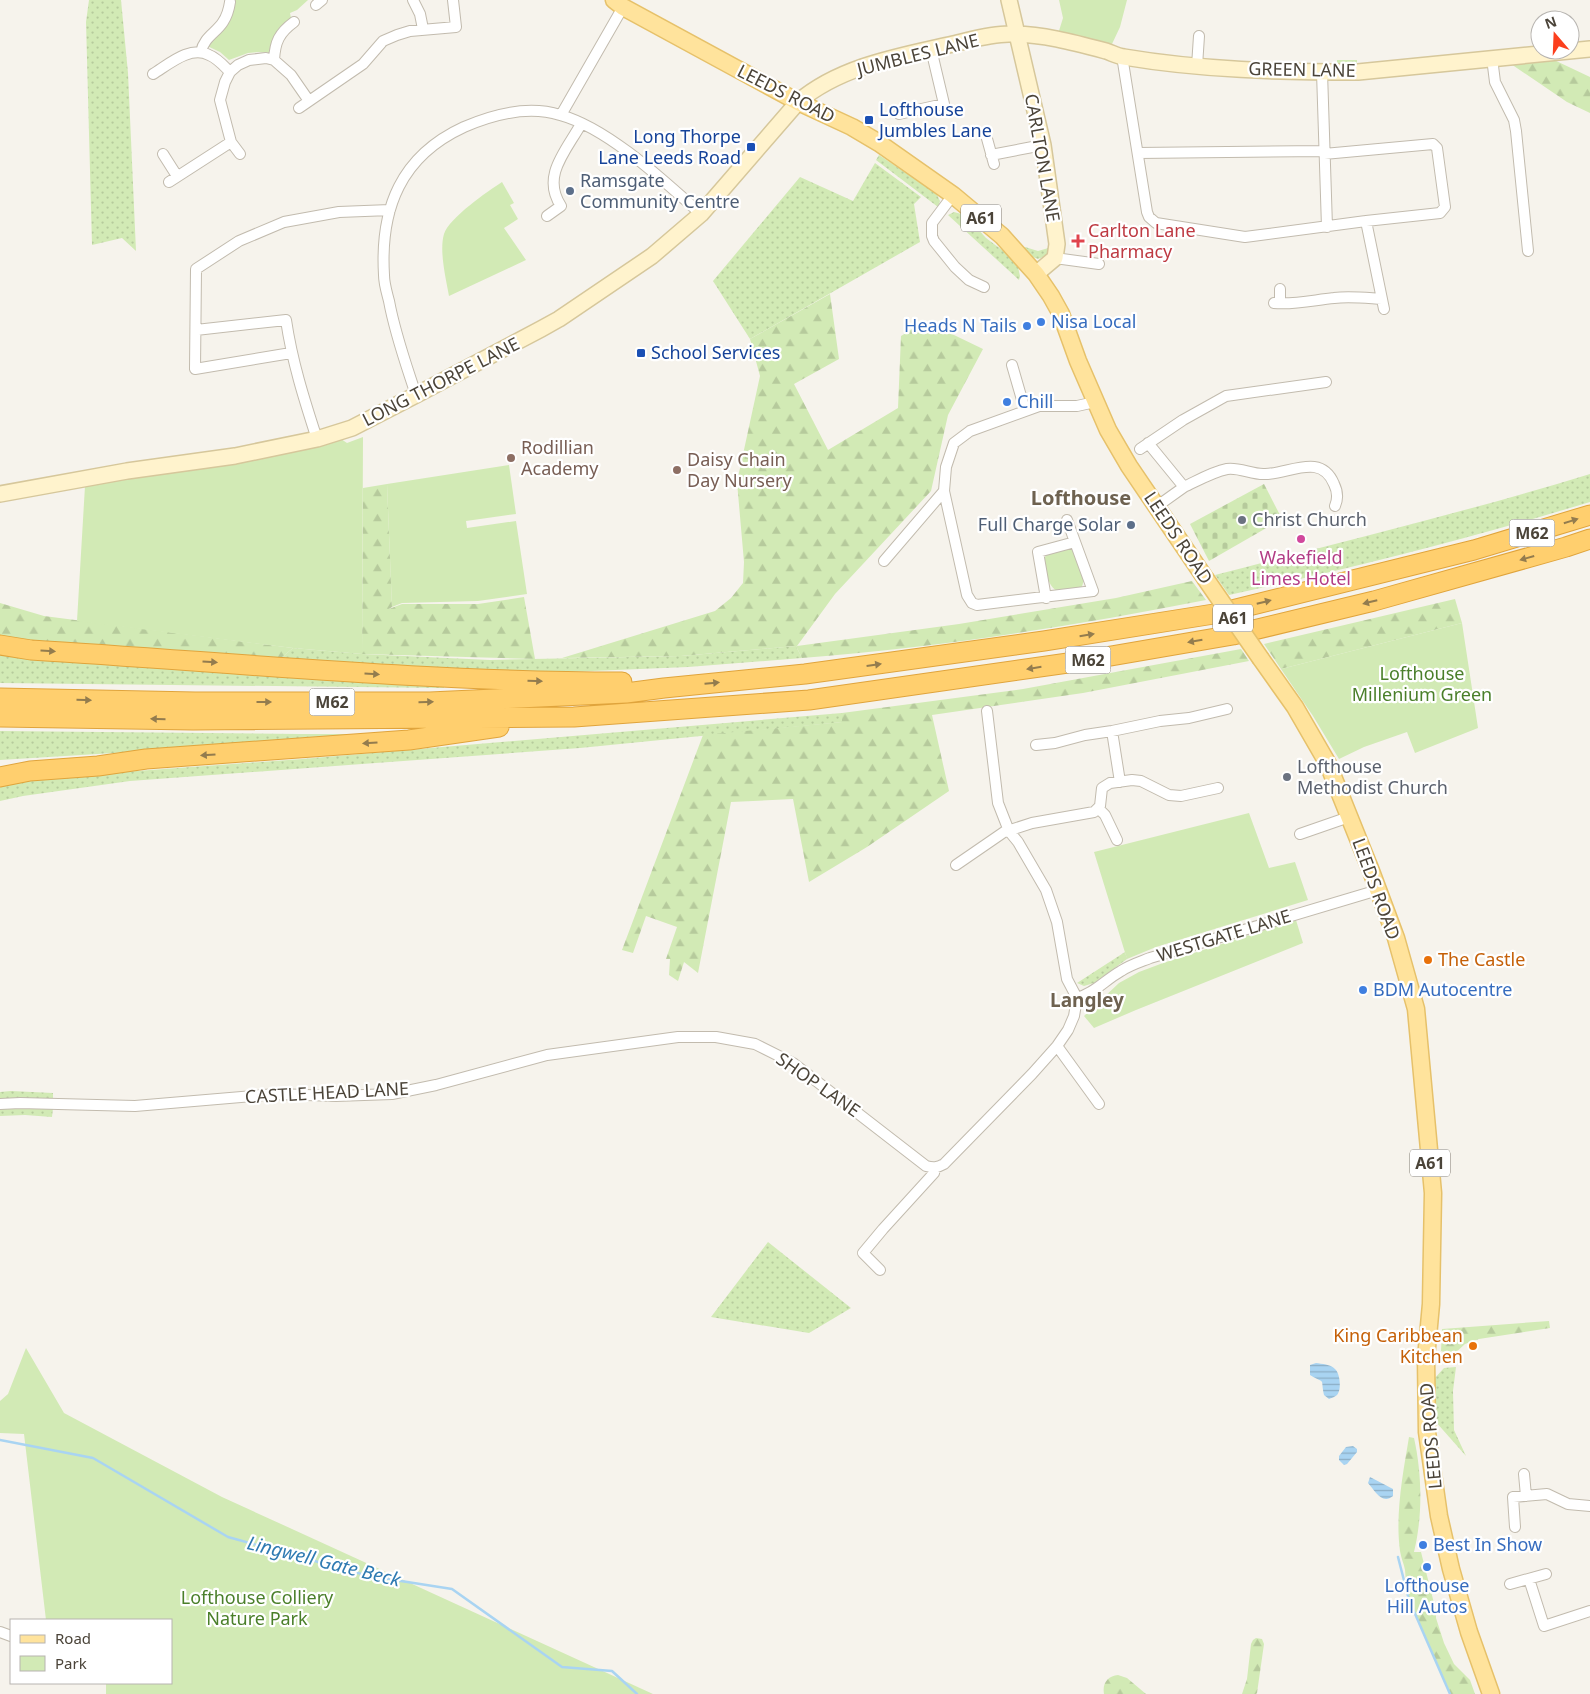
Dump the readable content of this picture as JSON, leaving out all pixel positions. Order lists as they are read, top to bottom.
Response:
{
  "streets": {
    "highway": ["M62"],
    "main road": [
      "JUMBLES LANE",
      "GREEN LANE",
      "LEEDS ROAD",
      "CARLTON LANE",
      "A61",
      "LONG THORPE LANE"
    ],
    "street": ["WESTGATE LANE", "SHOP LANE", "CASTLE HEAD LANE"]
  },
  "crossings": [
    ["JUMBLES LANE", "GREEN LANE"],
    ["JUMBLES LANE", "LEEDS ROAD"],
    ["JUMBLES LANE", "CARLTON LANE"],
    ["JUMBLES LANE", "LONG THORPE LANE"],
    ["GREEN LANE", "CARLTON LANE"],
    ["LEEDS ROAD", "LONG THORPE LANE"],
    ["LEEDS ROAD", "WESTGATE LANE"],
    ["SHOP LANE", "CASTLE HEAD LANE"]
  ],
  "districts": ["Lofthouse", "Langley"],
  "water": ["Lingwell Gate Beck"],
  "parks": ["Lofthouse Millenium Green", "Lofthouse Colliery Nature Park"],
  "places": {
    "transit": ["Lofthouse Jumbles Lane", "Long Thorpe Lane Leeds Road", "School Services"],
    "other": [
      "Ramsgate Community Centre",
      "Nisa Local",
      "Heads N Tails",
      "Chill",
      "Rodillian Academy",
      "Daisy Chain Day Nursery",
      "Christ Church",
      "Full Charge Solar",
      "Wakefield Limes Hotel",
      "Lofthouse Methodist Church",
      "The Castle",
      "BDM Autocentre",
      "King Caribbean Kitchen",
      "Best In Show",
      "Lofthouse Hill Autos"
    ],
    "health": ["Carlton Lane Pharmacy"]
  },
  "legend": ["Road", "Park"],
  "north": "top"
}
